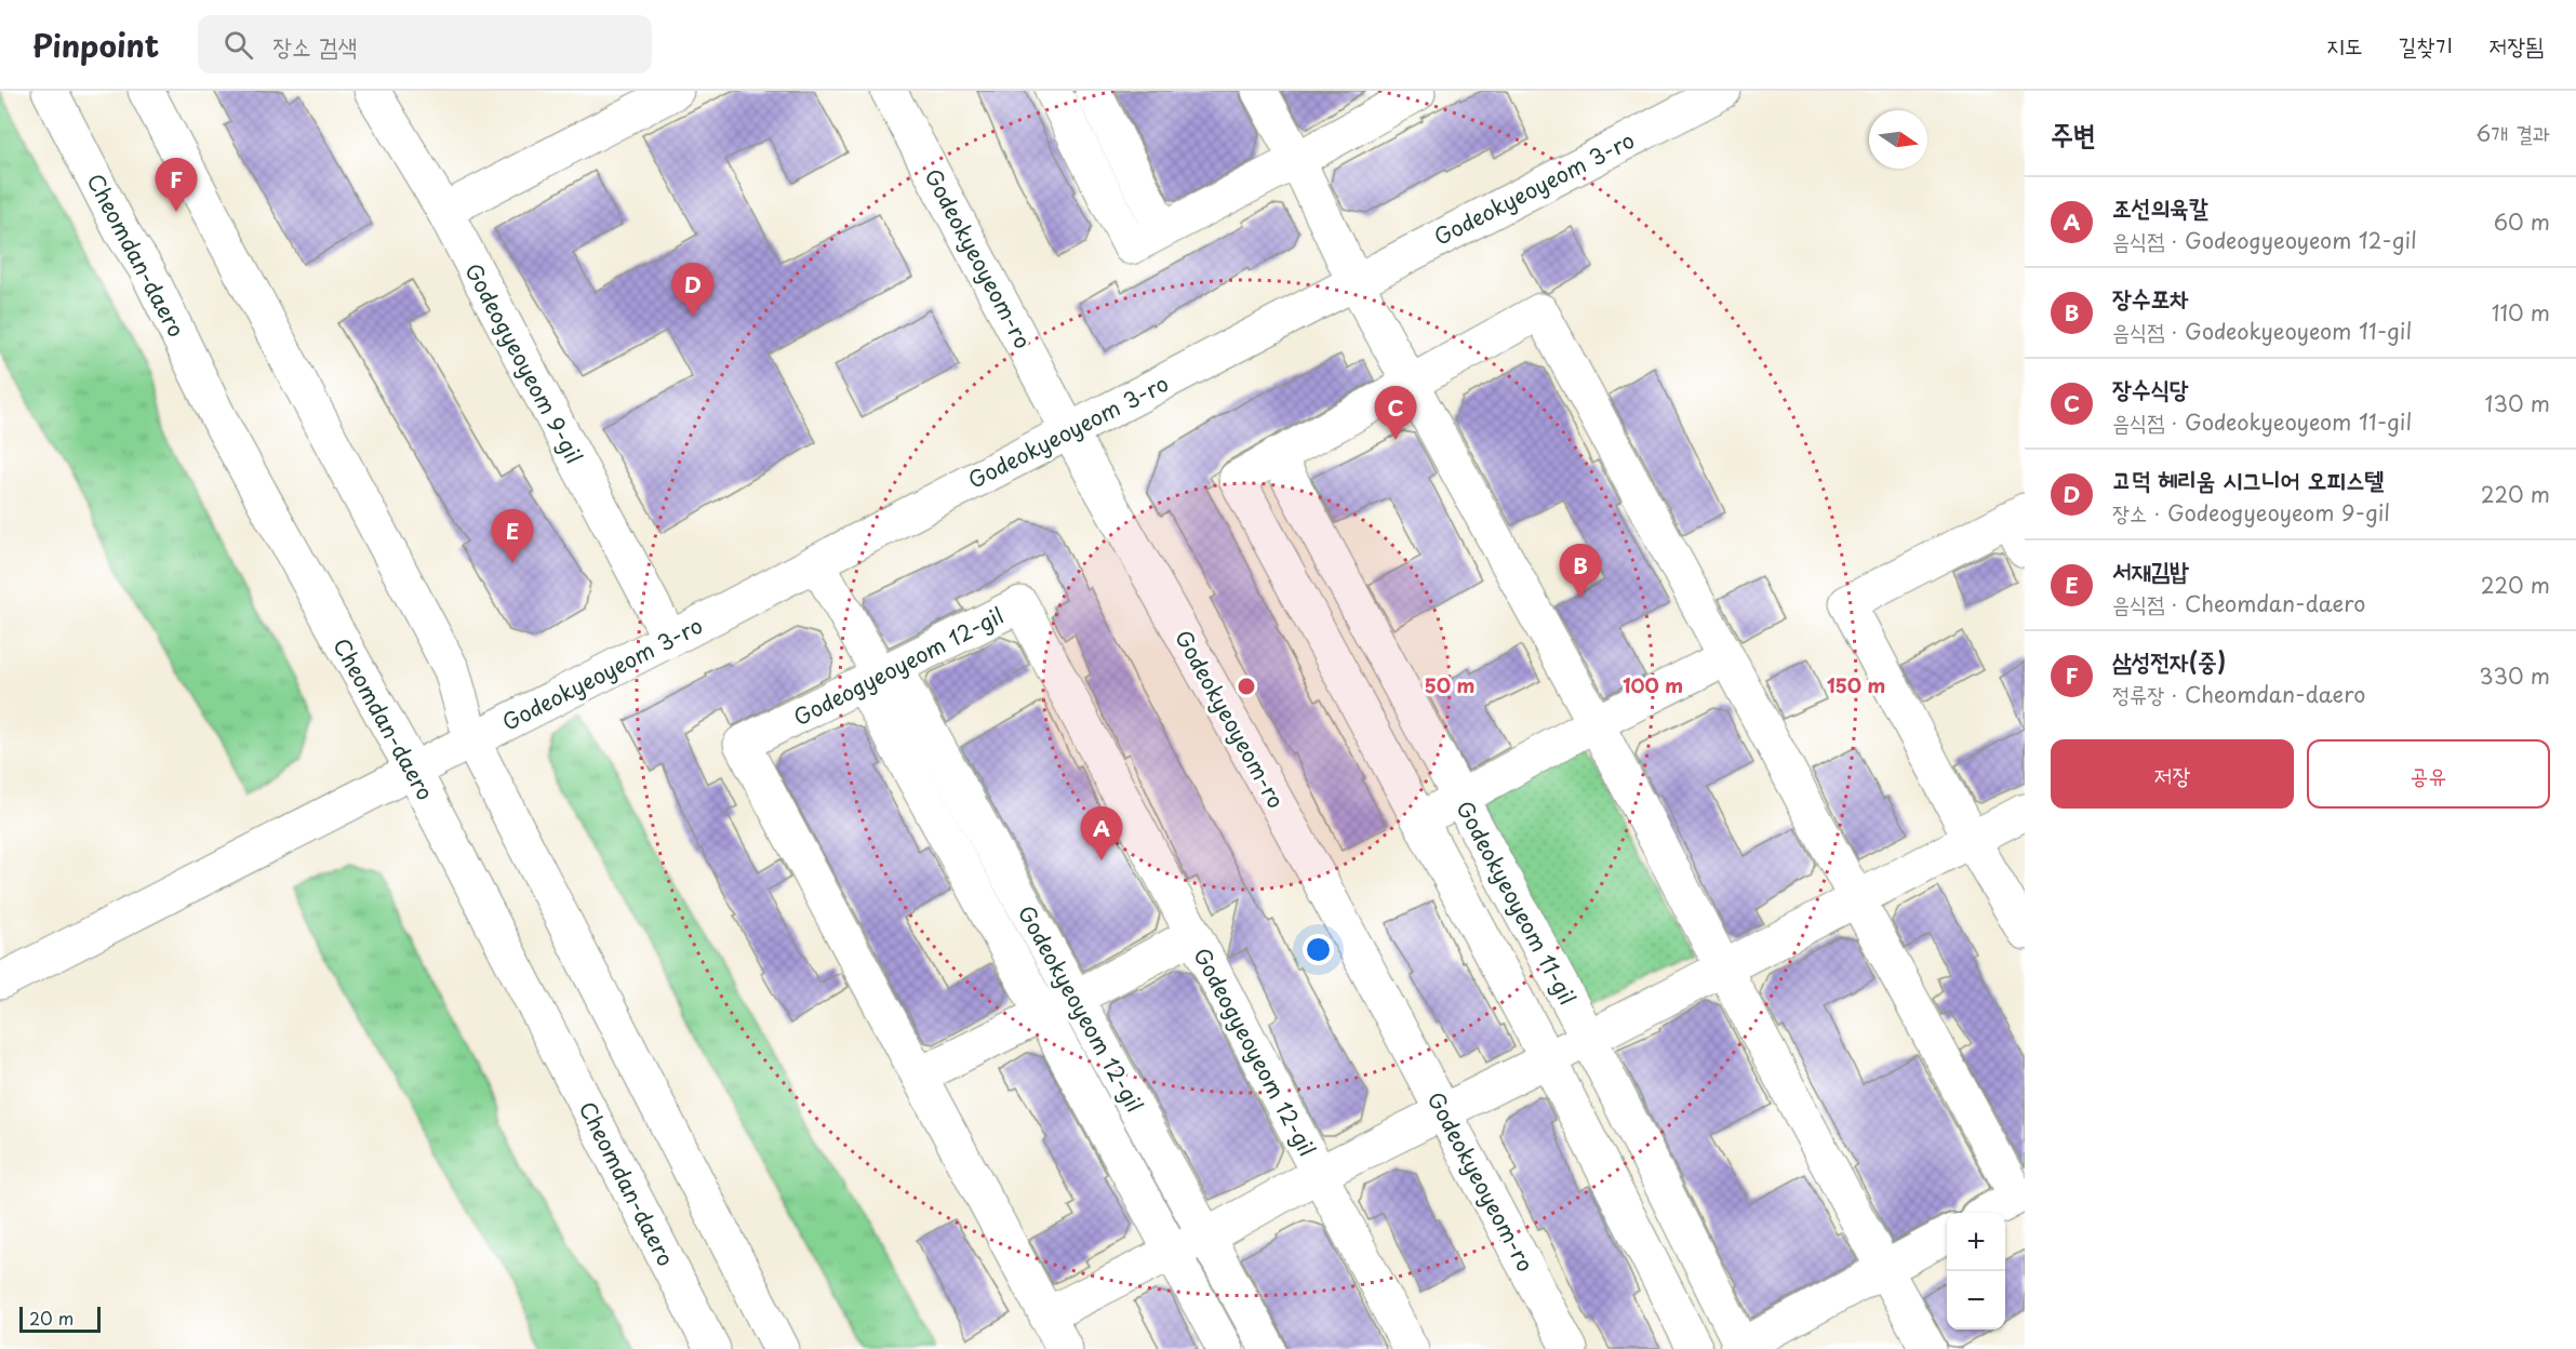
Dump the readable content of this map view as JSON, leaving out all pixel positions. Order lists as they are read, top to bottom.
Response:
{
  "streets": {
    "street": [
      "Godeokyeoyeom 3-ro",
      "Cheomdan-daero",
      "Godeokyeoyeom-ro",
      "Godeogyeoyeom 9-gil",
      "Godeogyeoyeom 12-gil",
      "Godeokyeoyeom 11-gil",
      "Godeokyeoyeom 12-gil"
    ]
  },
  "crossings": [
    ["Godeokyeoyeom 3-ro", "Cheomdan-daero"],
    ["Godeokyeoyeom 3-ro", "Godeokyeoyeom-ro"],
    ["Godeokyeoyeom 3-ro", "Godeogyeoyeom 9-gil"],
    ["Godeogyeoyeom 12-gil", "Godeokyeoyeom 12-gil"]
  ],
  "scale_bar": "20 m",
  "north": "right",
  "page": {
    "header": "Pinpoint",
    "search": "장소 검색",
    "nav": ["지도", "길찾기", "저장됨"],
    "heading": ["주변", "6개 결과"],
    "pins": [
      "F",
      "D",
      "C",
      "E",
      "B",
      "A"
    ],
    "list": [
      {
        "mark": "A",
        "name": "조선의육칼",
        "note": "음식점 · Godeogyeoyeom 12-gil",
        "value": "60 m"
      },
      {
        "mark": "B",
        "name": "장수포차",
        "note": "음식점 · Godeokyeoyeom 11-gil",
        "value": "110 m"
      },
      {
        "mark": "C",
        "name": "장수식당",
        "note": "음식점 · Godeokyeoyeom 11-gil",
        "value": "130 m"
      },
      {
        "mark": "D",
        "name": "고덕 헤리움 시그니어 오피스텔",
        "note": "장소 · Godeogyeoyeom 9-gil",
        "value": "220 m"
      },
      {
        "mark": "E",
        "name": "서재김밥",
        "note": "음식점 · Cheomdan-daero",
        "value": "220 m"
      },
      {
        "mark": "F",
        "name": "삼성전자(중)",
        "note": "정류장 · Cheomdan-daero",
        "value": "330 m"
      }
    ],
    "buttons": ["저장", "공유"],
    "map_buttons": ["+", "−"],
    "scale": "20 m"
  },
  "rings": ["50 m", "100 m", "150 m"]
}
